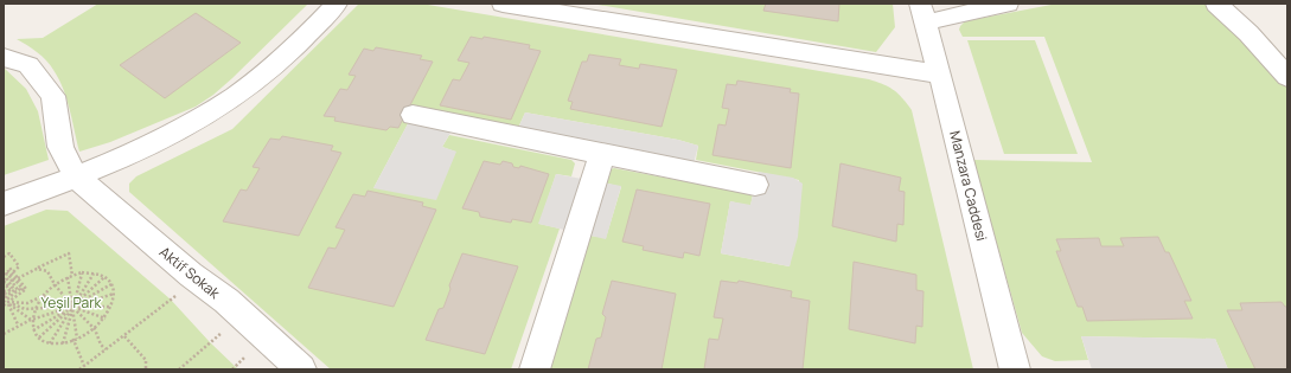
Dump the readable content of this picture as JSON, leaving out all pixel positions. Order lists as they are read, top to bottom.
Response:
{
  "streets": {
    "street": ["Manzara Caddesi", "Aktif Sokak"]
  },
  "parks": ["Yeşil Park"]
}
